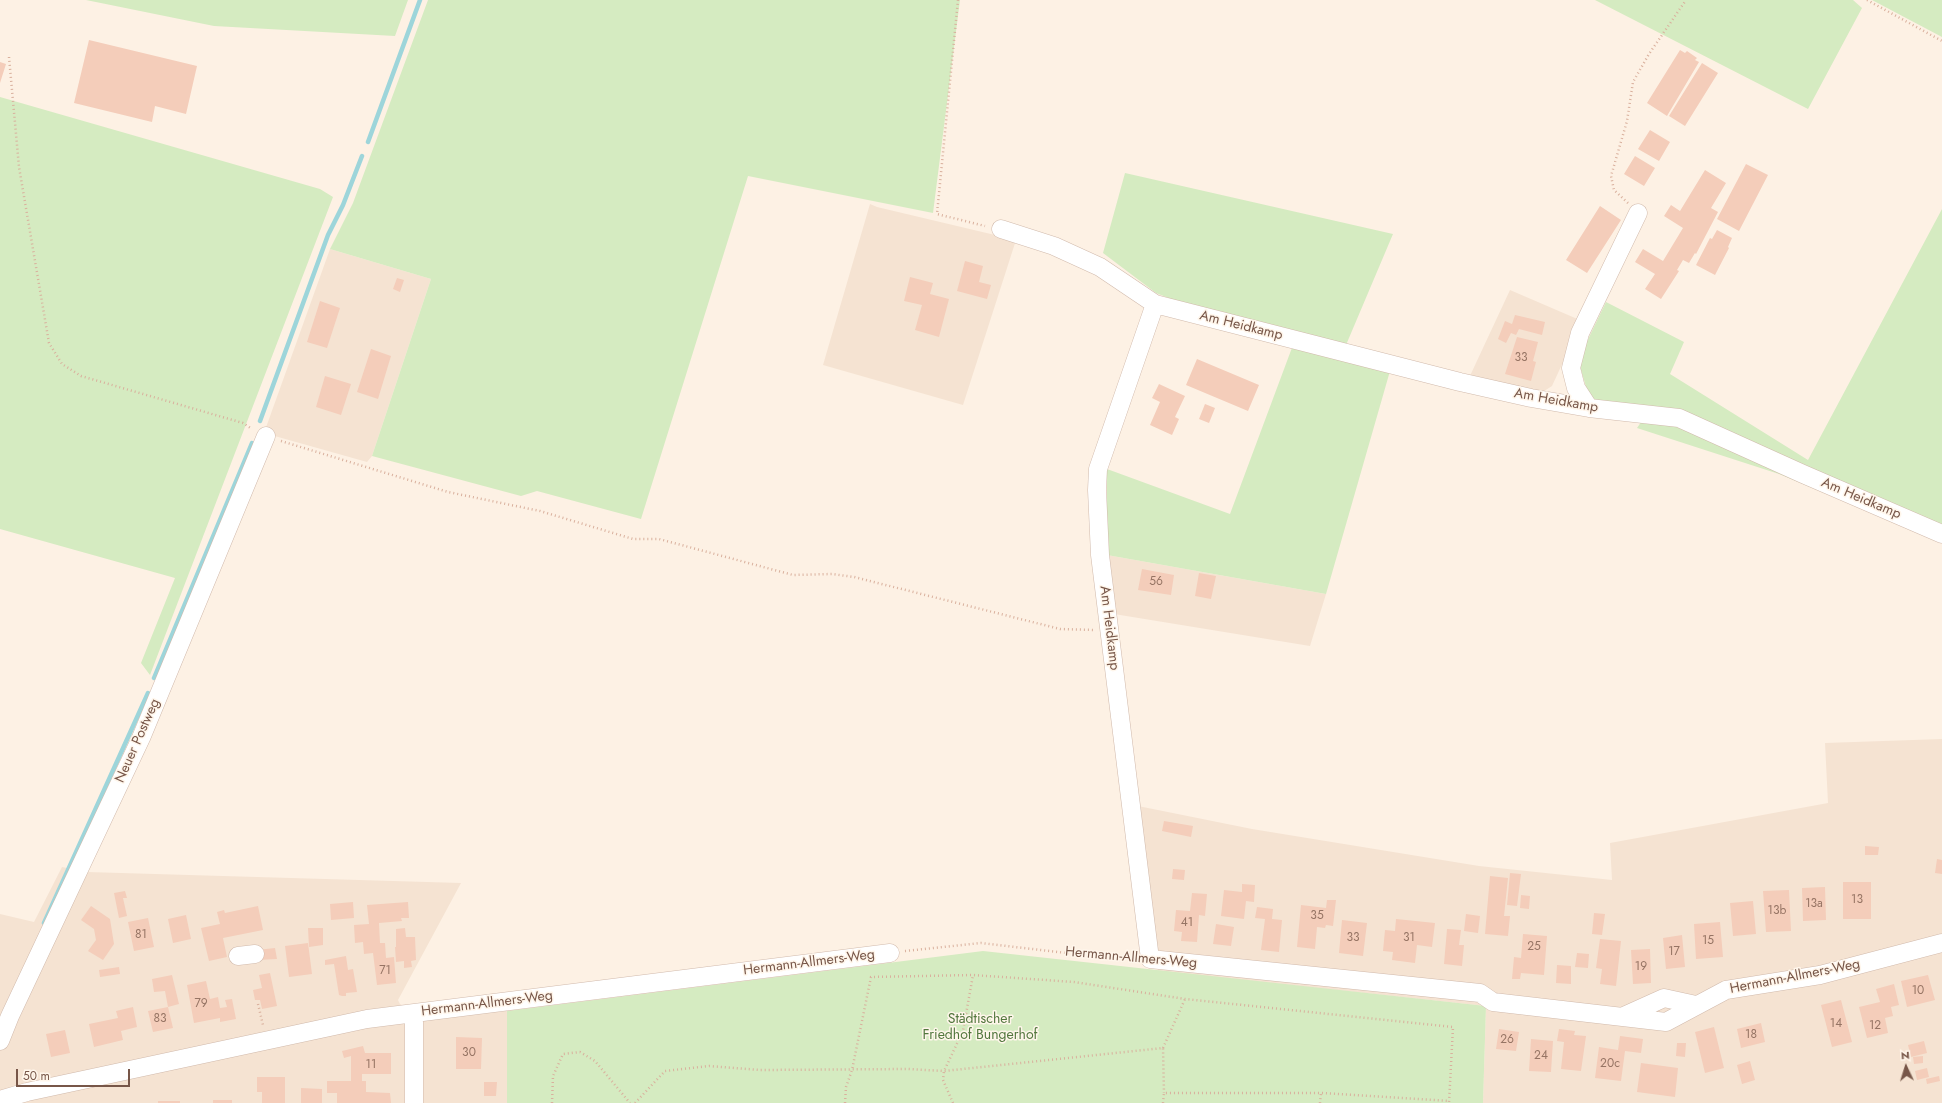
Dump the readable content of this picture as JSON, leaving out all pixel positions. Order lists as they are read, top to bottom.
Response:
{
  "streets": {
    "street": ["Am Heidkamp", "Neuer Postweg", "Hermann-Allmers-Weg"]
  },
  "crossings": [
    ["Am Heidkamp", "Hermann-Allmers-Weg"]
  ],
  "parks": ["Städtischer Friedhof Bungerhof"],
  "house_numbers": [
    "33",
    "56",
    "13",
    "13a",
    "13b",
    "35",
    "41",
    "81",
    "33",
    "31",
    "15",
    "25",
    "17",
    "19",
    "71",
    "10",
    "79",
    "83",
    "14",
    "12",
    "18",
    "26",
    "30",
    "24",
    "20c",
    "11"
  ],
  "scale_bar": "50 m",
  "north": "top"
}
